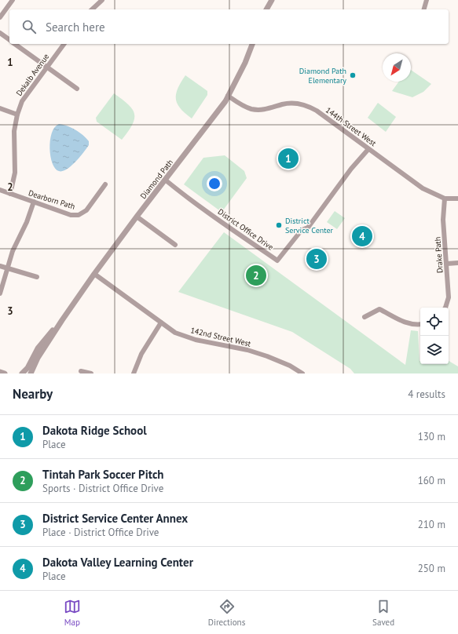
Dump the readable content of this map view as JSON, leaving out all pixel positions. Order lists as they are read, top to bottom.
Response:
{
  "streets": {
    "street": [
      "Dekalb Avenue",
      "144th Street West",
      "Diamond Path",
      "Dearborn Path",
      "District Office Drive",
      "Drake Path",
      "142nd Street West"
    ]
  },
  "crossings": [
    ["Dekalb Avenue", "Dearborn Path"],
    ["144th Street West", "Diamond Path"],
    ["144th Street West", "District Office Drive"],
    ["144th Street West", "Drake Path"],
    ["Diamond Path", "District Office Drive"],
    ["Diamond Path", "142nd Street West"]
  ],
  "places": ["Diamond Path Elementary", "District Service Center"],
  "north": "bottom left",
  "page": {
    "search": "Search here",
    "pins": [
      "1",
      "4",
      "3",
      "2"
    ],
    "heading": ["Nearby", "4 results"],
    "list": [
      {
        "mark": "1",
        "name": "Dakota Ridge School",
        "note": "Place",
        "value": "130 m"
      },
      {
        "mark": "2",
        "name": "Tintah Park Soccer Pitch",
        "note": "Sports · District Office Drive",
        "value": "160 m"
      },
      {
        "mark": "3",
        "name": "District Service Center Annex",
        "note": "Place · District Office Drive",
        "value": "210 m"
      },
      {
        "mark": "4",
        "name": "Dakota Valley Learning Center",
        "note": "Place",
        "value": "250 m"
      }
    ],
    "nav": ["Map", "Directions", "Saved"]
  },
  "grid": {
    "rows": ["1", "2", "3"]
  }
}
